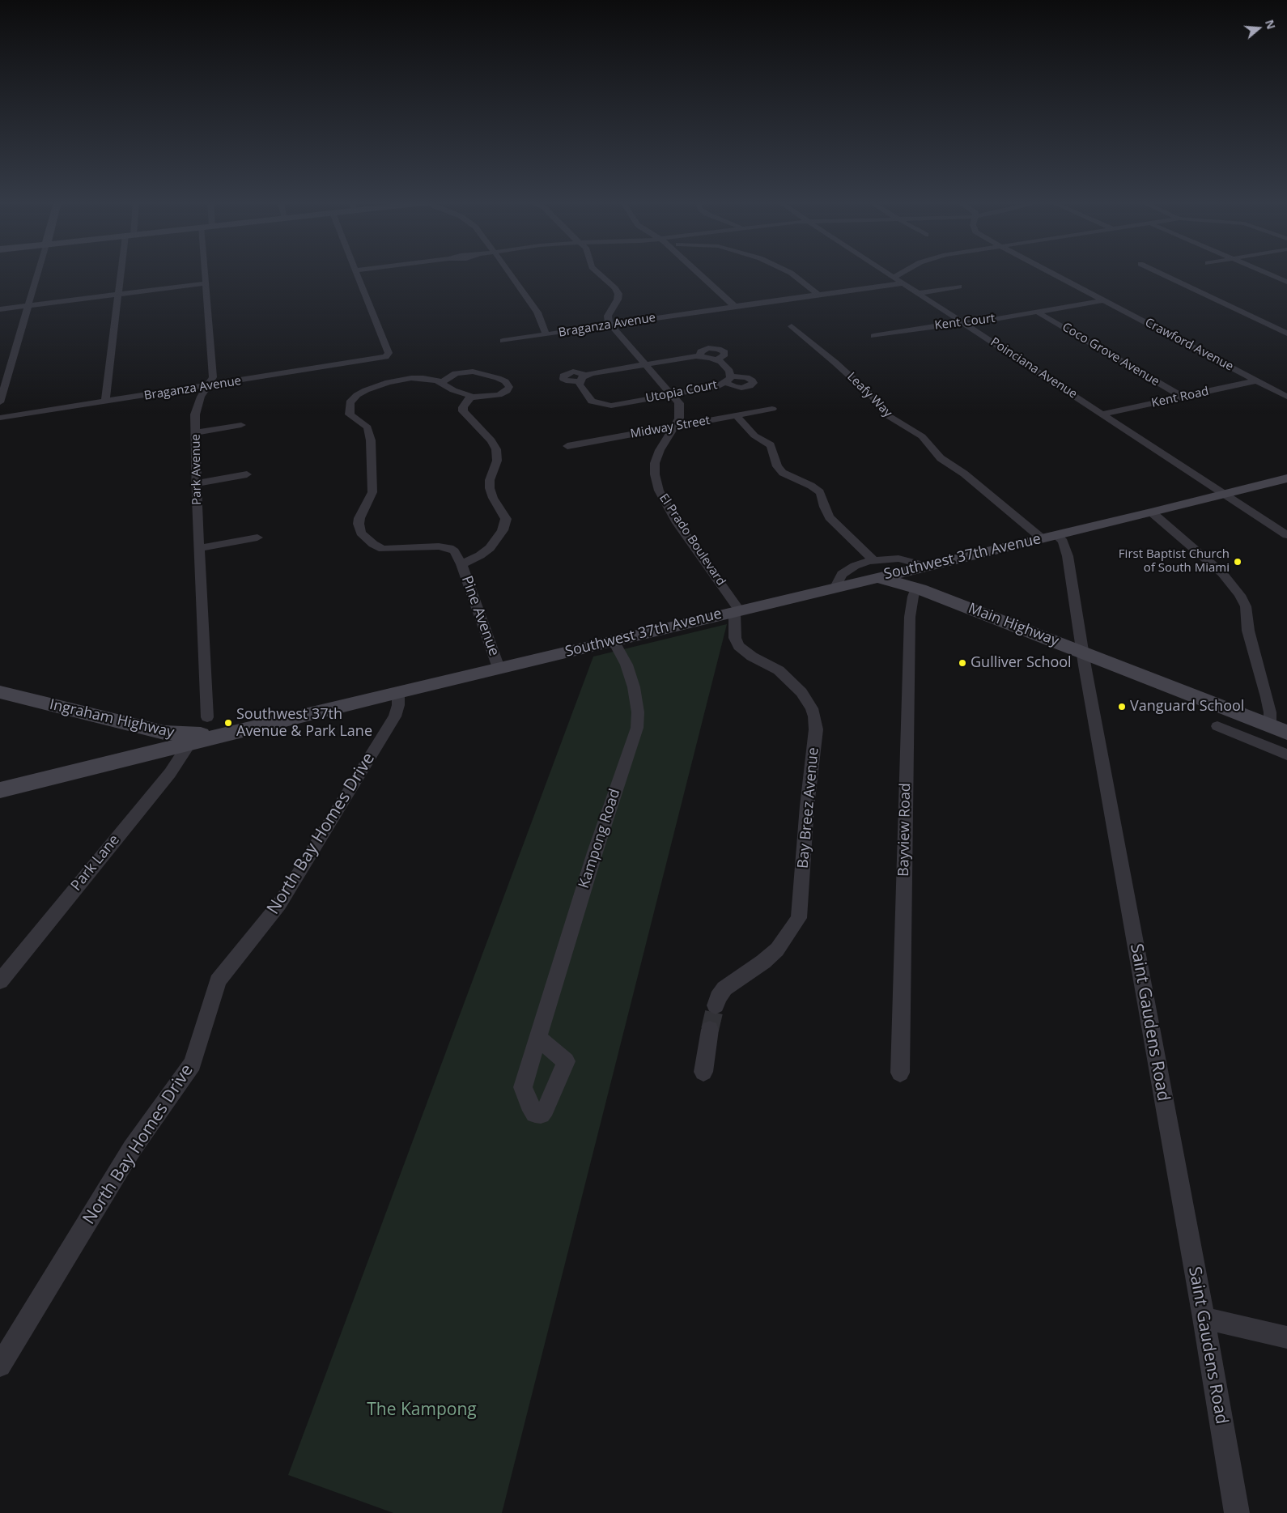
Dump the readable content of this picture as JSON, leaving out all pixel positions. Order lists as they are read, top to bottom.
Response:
{
  "streets": {
    "main road": ["Southwest 37th Avenue", "Main Highway", "Ingraham Highway"],
    "street": [
      "Kent Court",
      "Braganza Avenue",
      "Crawford Avenue",
      "Coco Grove Avenue",
      "Poinciana Avenue",
      "Utopia Court",
      "Leafy Way",
      "Kent Road",
      "Midway Street",
      "Park Avenue",
      "El Prado Boulevard",
      "Pine Avenue",
      "Bay Breez Avenue",
      "Bayview Road",
      "North Bay Homes Drive",
      "Kampong Road",
      "Park Lane",
      "Saint Gaudens Road"
    ]
  },
  "crossings": [
    ["Kent Court", "Crawford Avenue"],
    ["Kent Court", "Coco Grove Avenue"],
    ["Kent Court", "Poinciana Avenue"],
    ["Braganza Avenue", "Poinciana Avenue"],
    ["Braganza Avenue", "Park Avenue"],
    ["Braganza Avenue", "El Prado Boulevard"],
    ["Crawford Avenue", "Kent Road"],
    ["Coco Grove Avenue", "Kent Road"],
    ["Poinciana Avenue", "Kent Road"],
    ["Poinciana Avenue", "Southwest 37th Avenue"],
    ["Utopia Court", "El Prado Boulevard"],
    ["Leafy Way", "Southwest 37th Avenue"],
    ["Leafy Way", "Saint Gaudens Road"],
    ["Midway Street", "El Prado Boulevard"],
    ["El Prado Boulevard", "Southwest 37th Avenue"],
    ["El Prado Boulevard", "Bay Breez Avenue"],
    ["Southwest 37th Avenue", "Pine Avenue"],
    ["Southwest 37th Avenue", "Main Highway"],
    ["Southwest 37th Avenue", "Ingraham Highway"],
    ["Southwest 37th Avenue", "Bay Breez Avenue"],
    ["Southwest 37th Avenue", "North Bay Homes Drive"],
    ["Southwest 37th Avenue", "Kampong Road"],
    ["Southwest 37th Avenue", "Park Lane"],
    ["Southwest 37th Avenue", "Saint Gaudens Road"],
    ["Main Highway", "Bayview Road"],
    ["Main Highway", "Saint Gaudens Road"]
  ],
  "parks": ["The Kampong"],
  "places": [
    "First Baptist Church of South Miami",
    "Gulliver School",
    "Vanguard School",
    "Southwest 37th Avenue & Park Lane"
  ],
  "north": "right"
}
